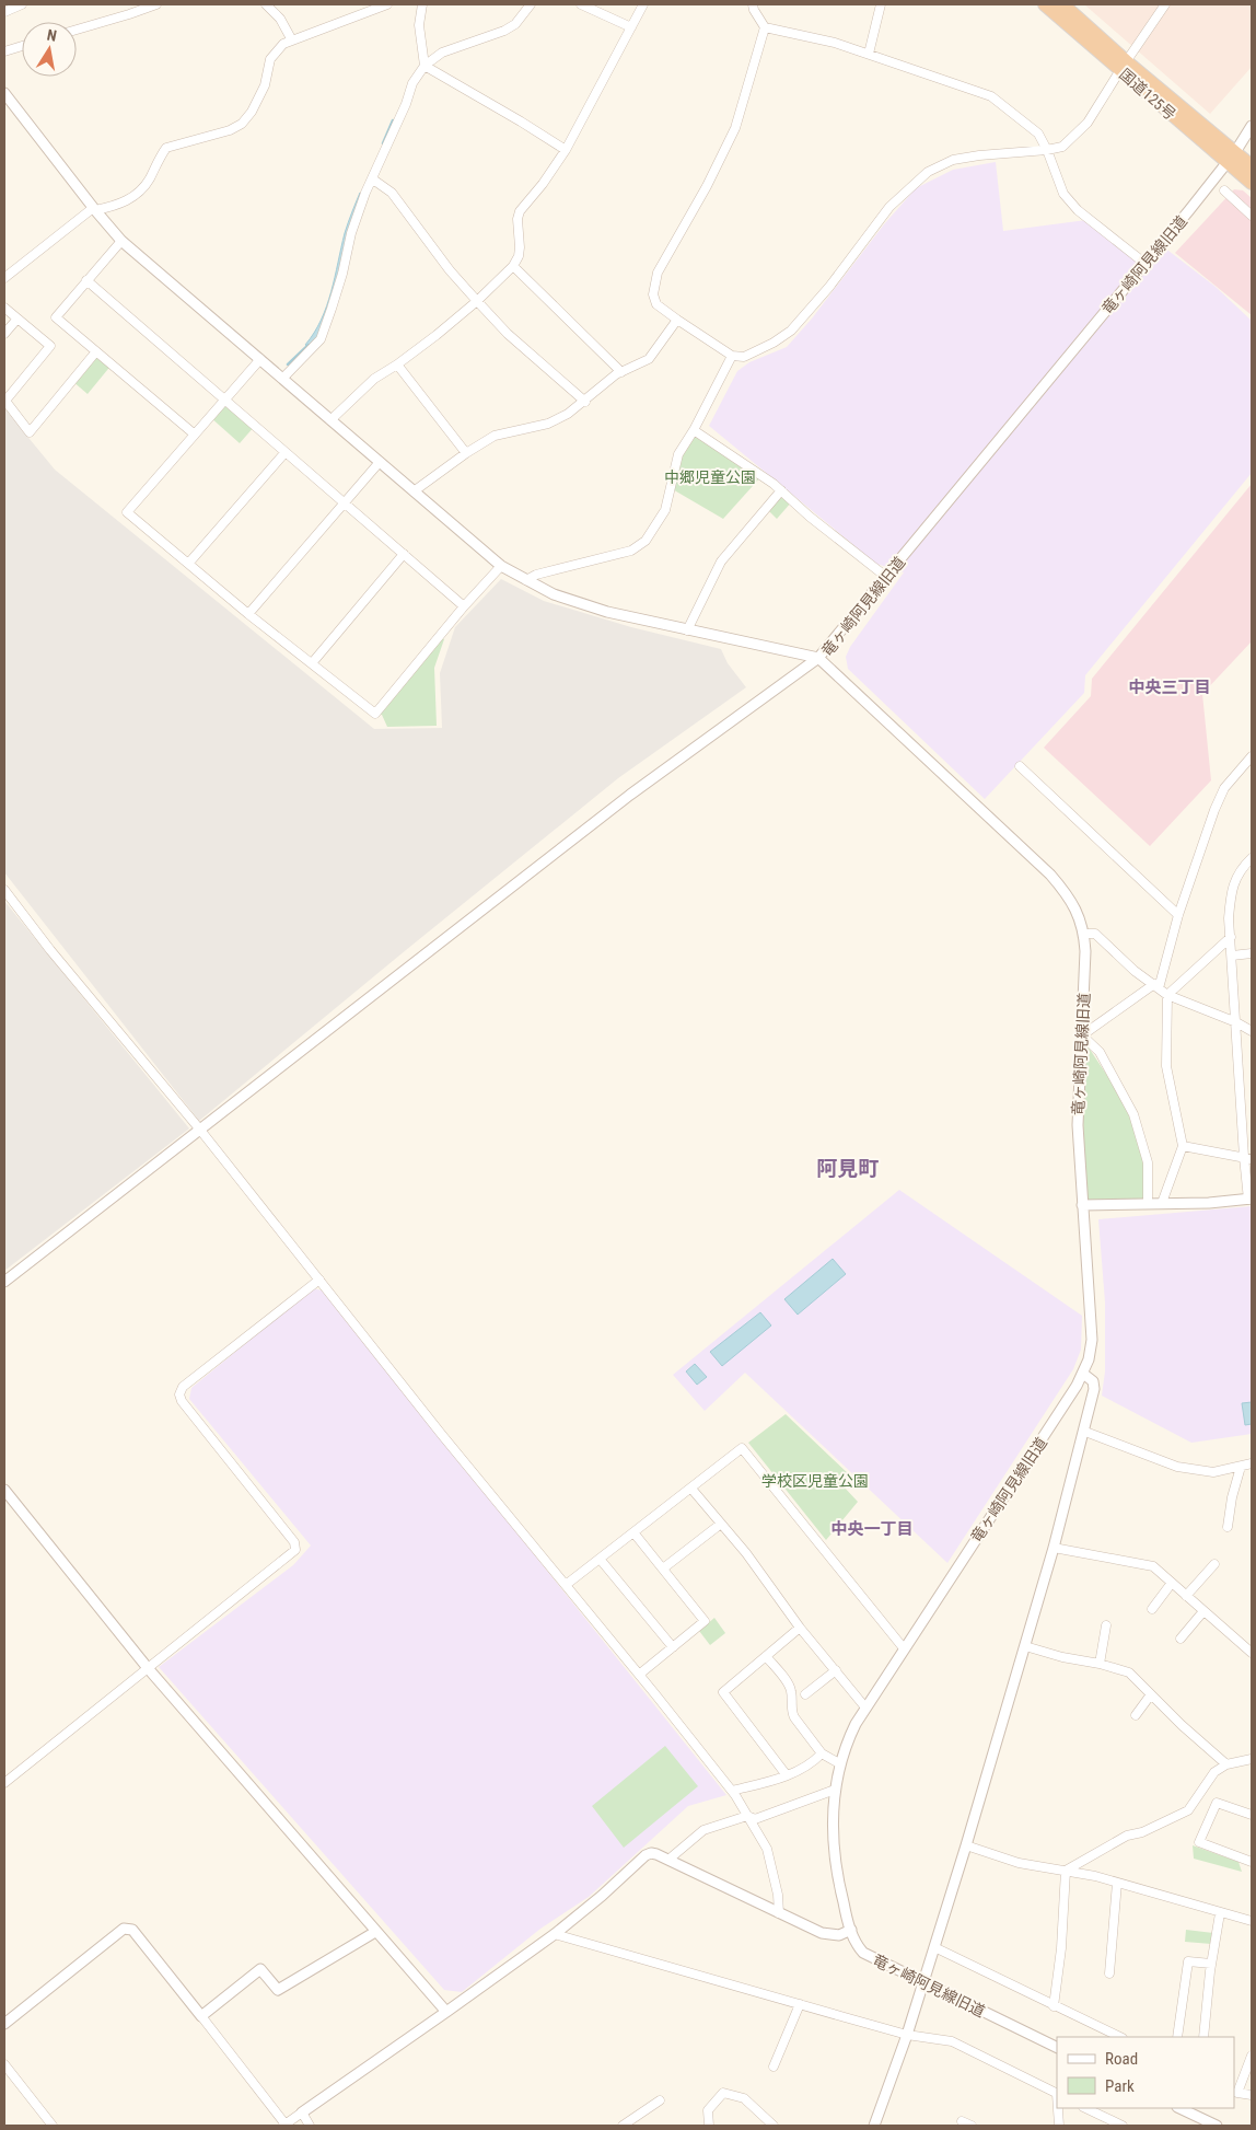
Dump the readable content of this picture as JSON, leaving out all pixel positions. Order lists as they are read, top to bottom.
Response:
{
  "streets": {
    "highway": ["国道125号"],
    "street": ["竜ヶ崎阿見線旧道"]
  },
  "crossings": [
    ["国道125号", "竜ヶ崎阿見線旧道"]
  ],
  "districts": ["中央三丁目", "阿見町", "中央一丁目"],
  "parks": ["中郷児童公園", "学校区児童公園"],
  "legend": ["Road", "Park"],
  "north": "top"
}
